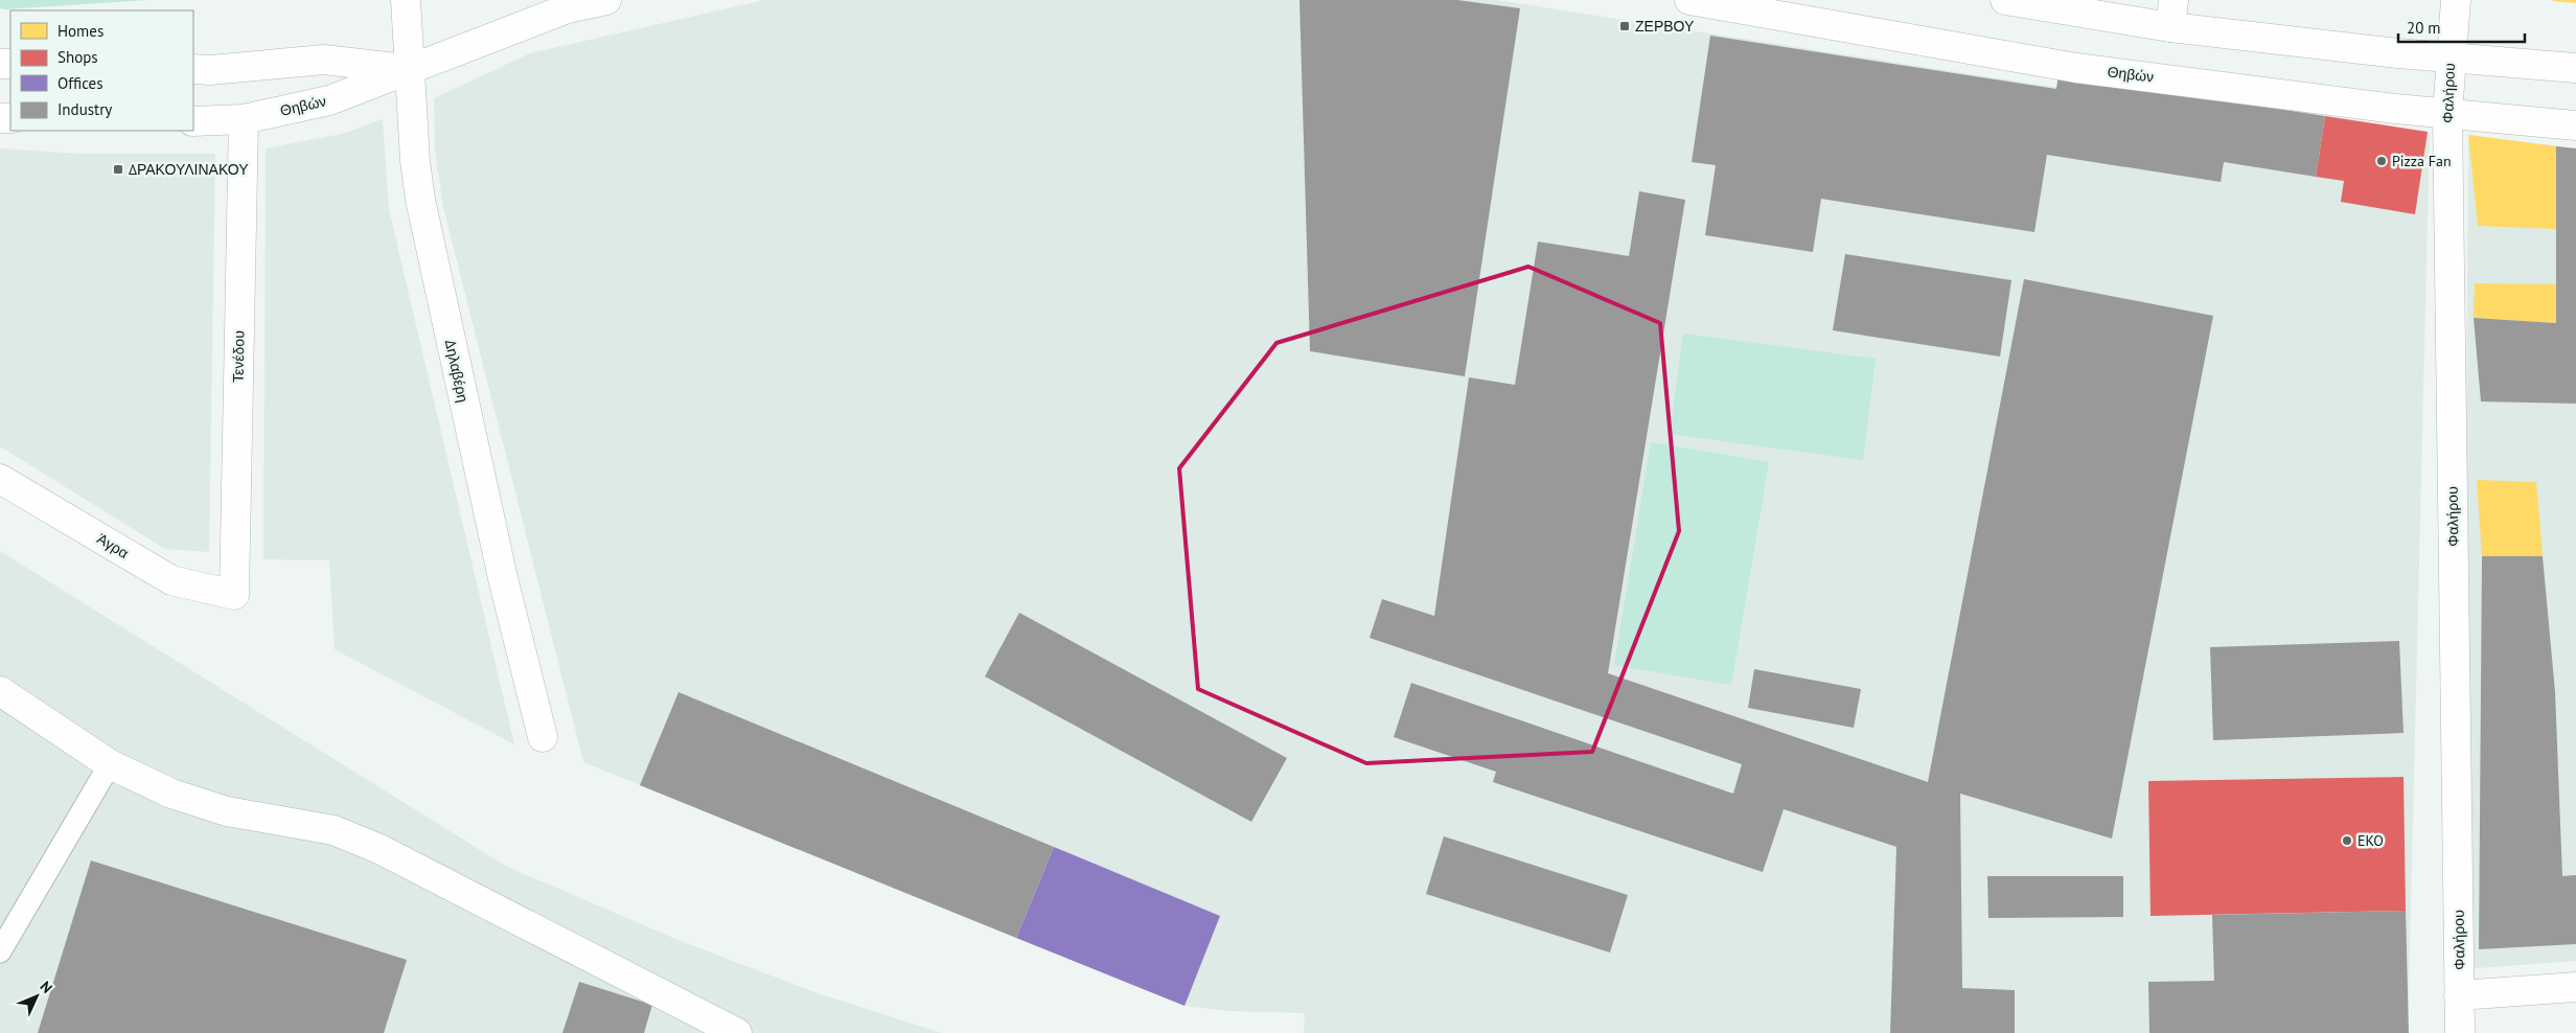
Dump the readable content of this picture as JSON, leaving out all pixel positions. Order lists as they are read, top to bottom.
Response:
{
  "streets": {
    "street": [
      "Θηβών",
      "Φαλήρου",
      "Τενέδου",
      "Δηλαβέρη",
      "Άγρα"
    ]
  },
  "crossings": [
    ["Θηβών", "Φαλήρου"],
    ["Θηβών", "Τενέδου"],
    ["Θηβών", "Δηλαβέρη"],
    ["Τενέδου", "Άγρα"]
  ],
  "places": {
    "transit": ["ΖΕΡΒΟΥ", "ΔΡΑΚΟΥΛΙΝΑΚΟΥ"],
    "other": ["Pizza Fan", "EKO"]
  },
  "legend": [
    "Homes",
    "Shops",
    "Offices",
    "Industry"
  ],
  "scale_bar": "20 m",
  "north": "top right"
}
